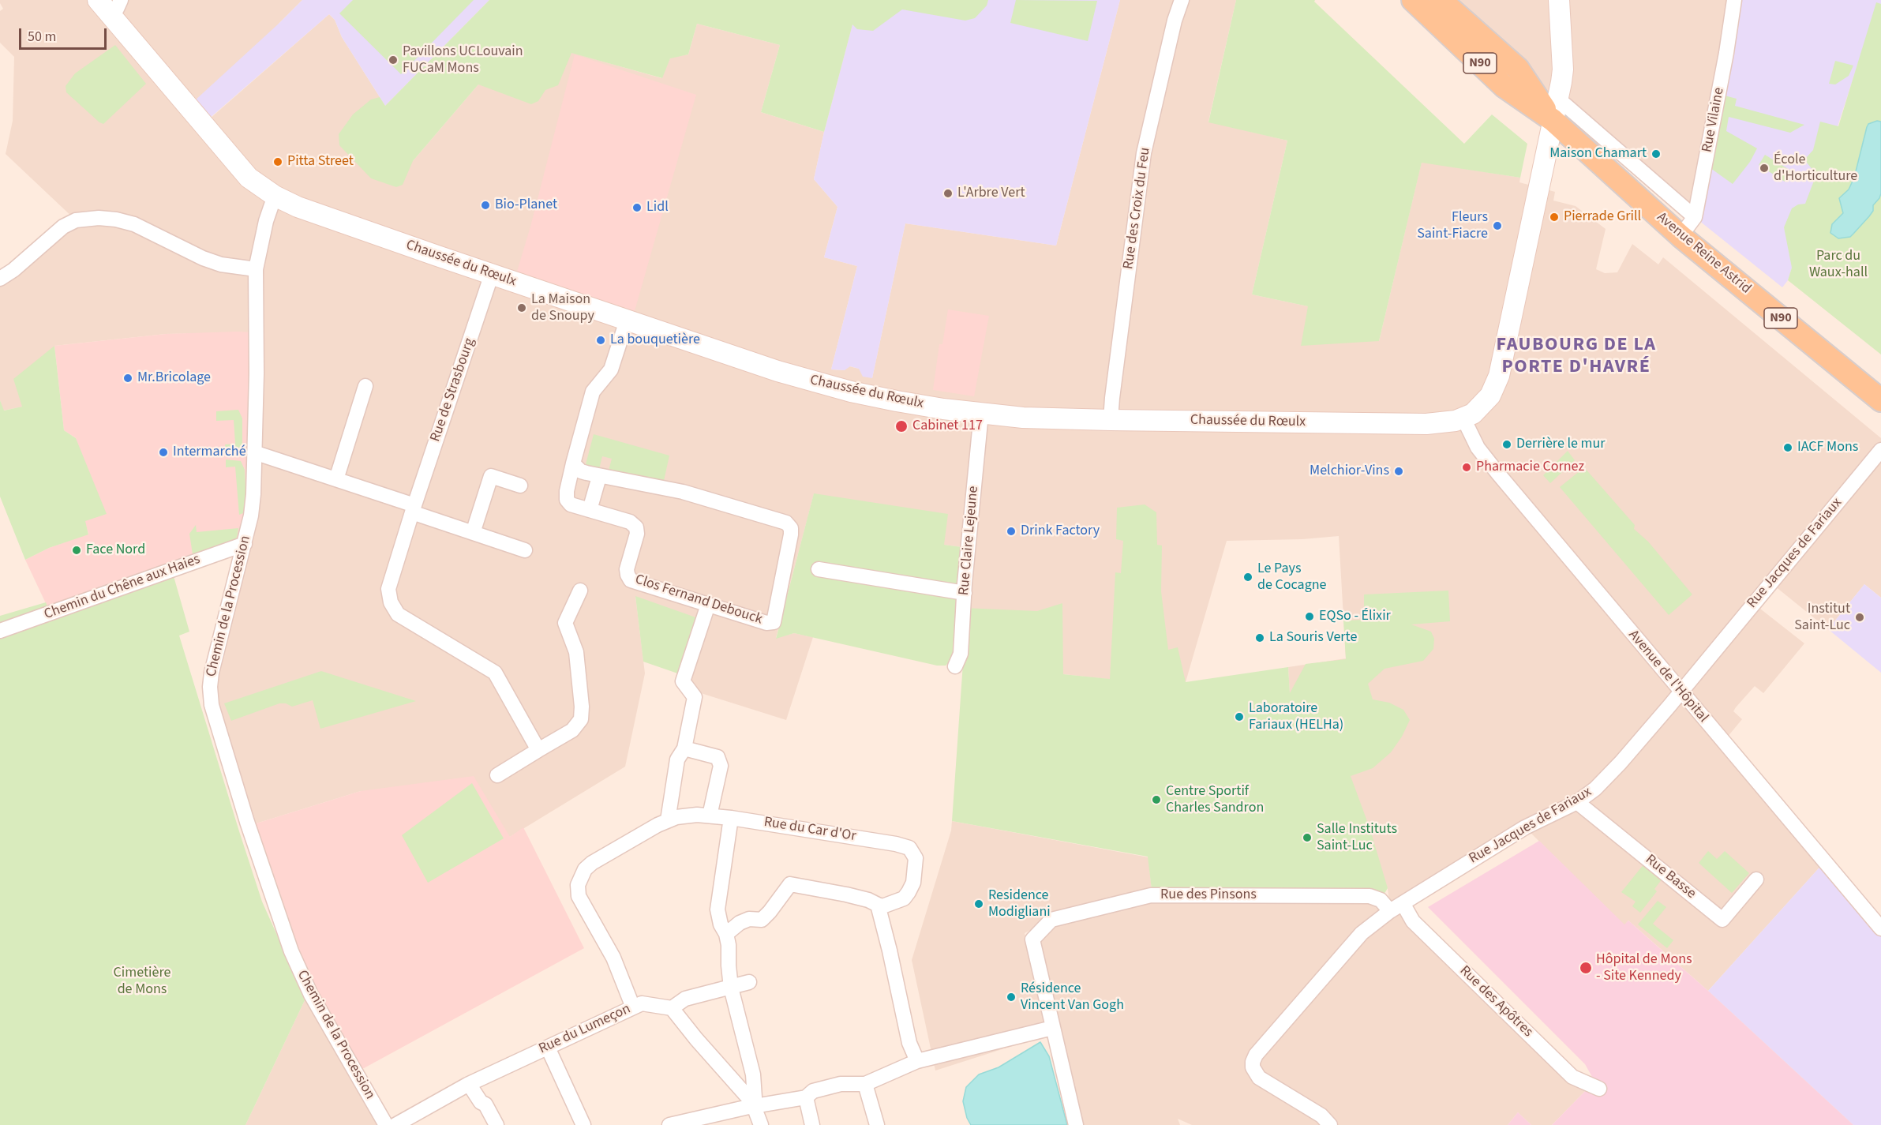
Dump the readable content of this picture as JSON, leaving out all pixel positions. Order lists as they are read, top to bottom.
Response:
{
  "streets": {
    "main road": ["N90", "Avenue Reine Astrid", "Chaussée du Rœulx"],
    "street": [
      "Rue Vilaine",
      "Rue des Croix du Feu",
      "Rue de Strasbourg",
      "Rue Claire Lejeune",
      "Rue Jacques de Fariaux",
      "Chemin du Chêne aux Haies",
      "Clos Fernand Debouck",
      "Chemin de la Procession",
      "Avenue de l'Hôpital",
      "Rue du Car d'Or",
      "Rue Basse",
      "Rue des Pinsons",
      "Rue des Apôtres",
      "Rue du Lumeçon"
    ]
  },
  "crossings": [
    ["N90", "Avenue Reine Astrid"],
    ["N90", "Chaussée du Rœulx"],
    ["Rue Vilaine", "Avenue Reine Astrid"],
    ["Rue des Croix du Feu", "Chaussée du Rœulx"],
    ["Avenue Reine Astrid", "Chaussée du Rœulx"],
    ["Chaussée du Rœulx", "Rue de Strasbourg"],
    ["Chaussée du Rœulx", "Rue Claire Lejeune"],
    ["Chaussée du Rœulx", "Clos Fernand Debouck"],
    ["Chaussée du Rœulx", "Chemin de la Procession"],
    ["Chaussée du Rœulx", "Avenue de l'Hôpital"],
    ["Rue Jacques de Fariaux", "Avenue de l'Hôpital"],
    ["Rue Jacques de Fariaux", "Rue Basse"],
    ["Rue Jacques de Fariaux", "Rue des Pinsons"],
    ["Rue Jacques de Fariaux", "Rue des Apôtres"],
    ["Chemin du Chêne aux Haies", "Chemin de la Procession"],
    ["Rue du Car d'Or", "Rue du Lumeçon"]
  ],
  "districts": ["FAUBOURG DE LA PORTE D'HAVRÉ"],
  "parks": ["Parc du Waux-hall", "Cimetière de Mons"],
  "places": [
    "Pavillons UCLouvain FUCaM Mons",
    "Maison Chamart",
    "Pitta Street",
    "École d'Horticulture",
    "L'Arbre Vert",
    "Bio-Planet",
    "Lidl",
    "Pierrade Grill",
    "Fleurs Saint-Fiacre",
    "La Maison de Snoupy",
    "La bouquetière",
    "Mr.Bricolage",
    "Cabinet 117",
    "Derrière le mur",
    "IACF Mons",
    "Intermarché",
    "Pharmacie Cornez",
    "Melchior-Vins",
    "Drink Factory",
    "Face Nord",
    "Le Pays de Cocagne",
    "EQSo - Élixir",
    "Institut Saint-Luc",
    "La Souris Verte",
    "Laboratoire Fariaux (HELHa)",
    "Centre Sportif Charles Sandron",
    "Salle Instituts Saint-Luc",
    "Residence Modigliani",
    "Hôpital de Mons - Site Kennedy",
    "Résidence Vincent Van Gogh"
  ],
  "scale_bar": "50 m"
}
